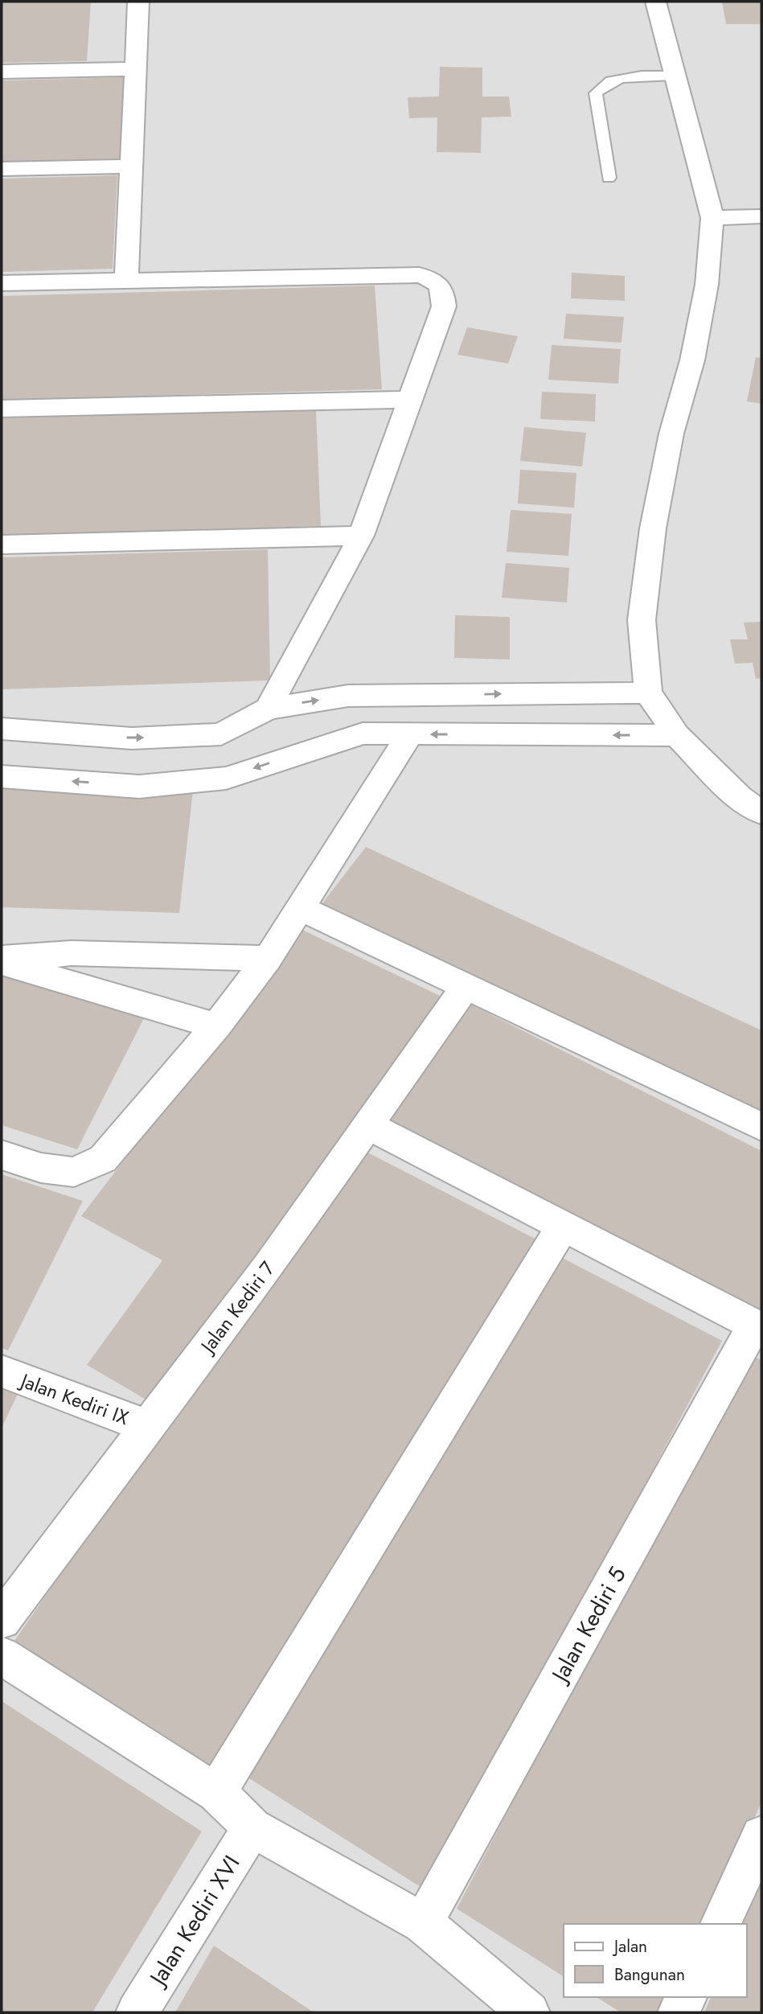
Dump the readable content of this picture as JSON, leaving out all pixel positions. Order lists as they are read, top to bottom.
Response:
{
  "streets": {
    "street": [
      "Jalan Kediri 7",
      "Jalan Kediri IX",
      "Jalan Kediri 5",
      "Jalan Kediri XVI"
    ]
  },
  "crossings": [
    ["Jalan Kediri 7", "Jalan Kediri IX"]
  ],
  "legend": ["Jalan", "Bangunan"]
}
